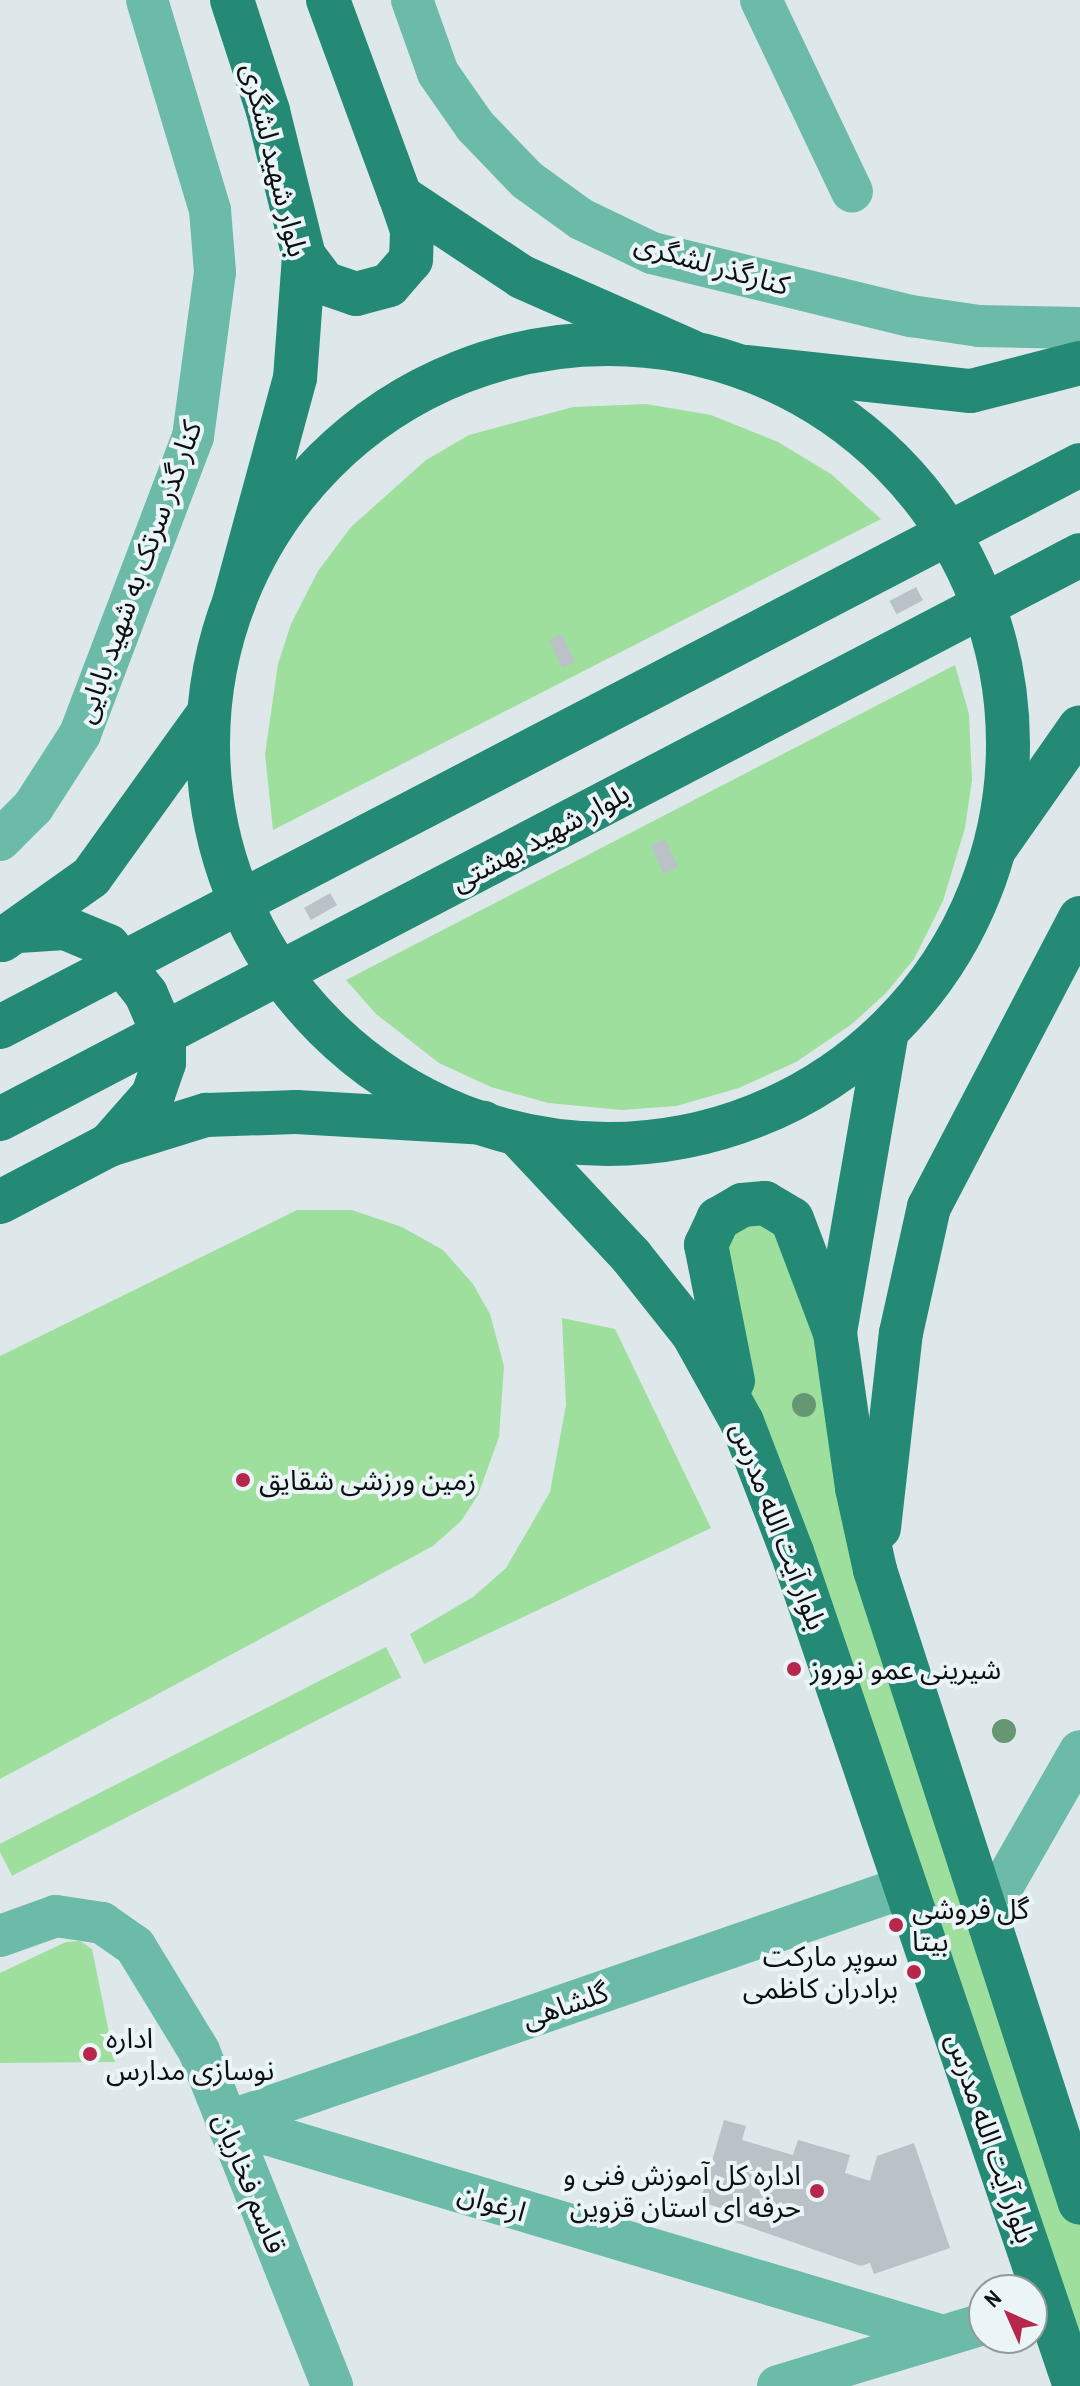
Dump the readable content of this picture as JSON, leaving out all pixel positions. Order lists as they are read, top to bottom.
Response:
{
  "streets": {
    "main road": ["بلوار شهید لشگری", "بلوار شهید بهشتی", "بلوار آیت الله مدرس"],
    "street": [
      "کنارگذر لشگری",
      "کنار گذر سرتک به شهید بابایی",
      "گلشاهی",
      "قاسم فخاریان",
      "ارغوان"
    ]
  },
  "crossings": [
    ["بلوار آیت الله مدرس", "گلشاهی"],
    ["گلشاهی", "قاسم فخاریان"],
    ["گلشاهی", "ارغوان"],
    ["قاسم فخاریان", "ارغوان"]
  ],
  "places": [
    "زمین ورزشی شقایق",
    "شیرینی عمو نوروز",
    "گل فروشی بیتا",
    "سوپر مارکت برادران کاظمی",
    "اداره نوسازی مدارس",
    "اداره کل آموزش فنی و حرفه ای استان قزوین"
  ],
  "north": "top left"
}
